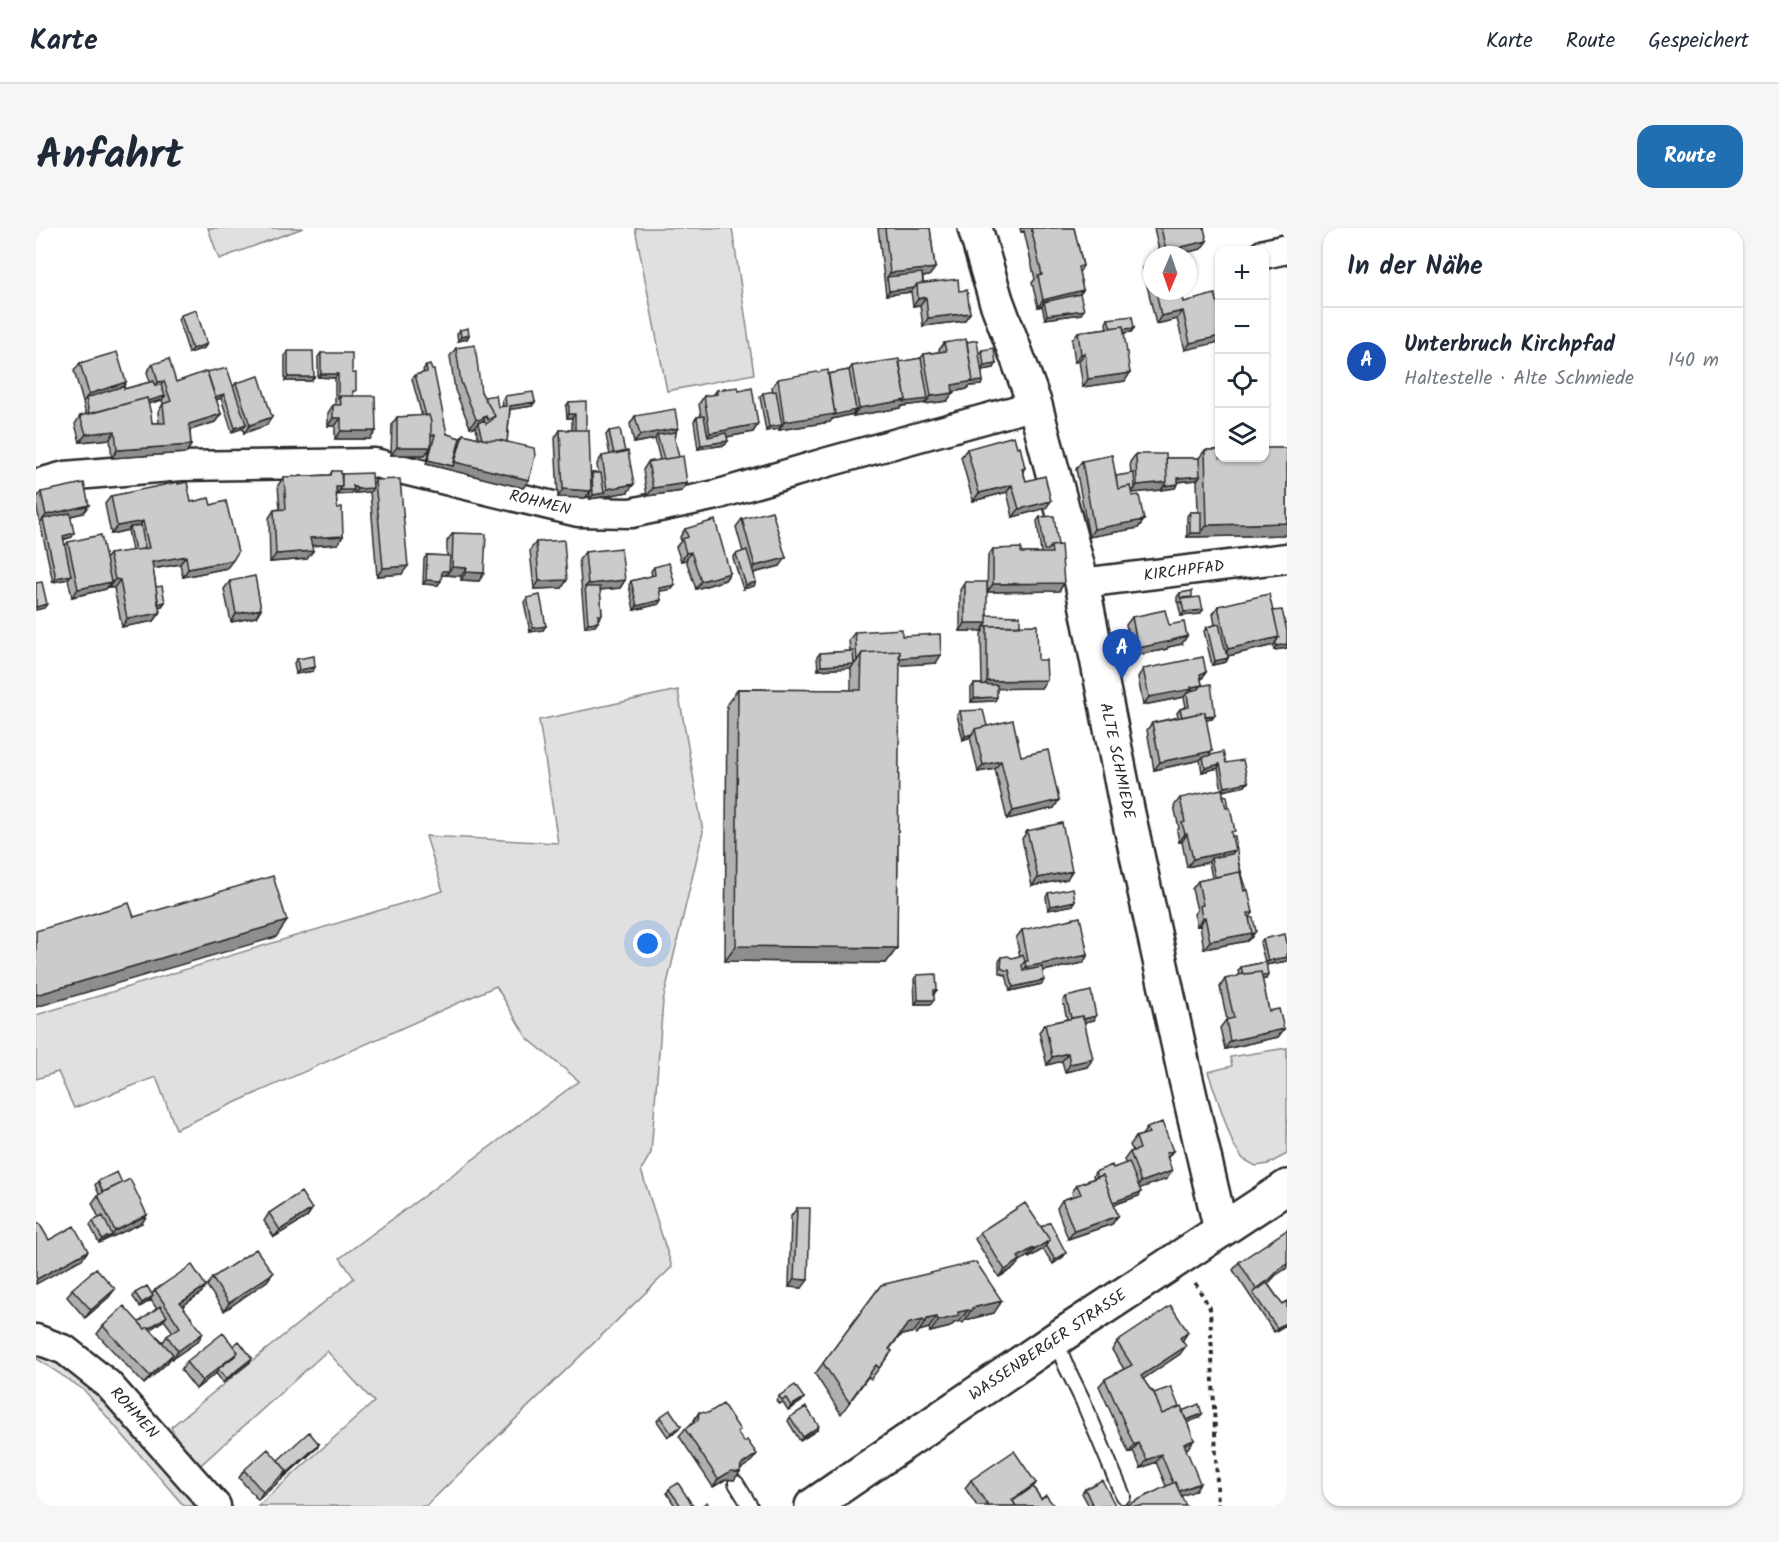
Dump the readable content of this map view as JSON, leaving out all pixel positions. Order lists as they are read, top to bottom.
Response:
{
  "streets": {
    "street": [
      "ROHMEN",
      "KIRCHPFAD",
      "ALTE SCHMIEDE",
      "WASSENBERGER STRASSE"
    ]
  },
  "crossings": [
    ["ROHMEN", "ALTE SCHMIEDE"],
    ["KIRCHPFAD", "ALTE SCHMIEDE"],
    ["ALTE SCHMIEDE", "WASSENBERGER STRASSE"]
  ],
  "north": "bottom",
  "page": {
    "header": "Karte",
    "nav": ["Karte", "Route", "Gespeichert"],
    "title": "Anfahrt",
    "buttons": "Route",
    "heading": "In der Nähe",
    "map_buttons": ["+", "−"],
    "list": [
      {
        "mark": "A",
        "name": "Unterbruch Kirchpfad",
        "note": "Haltestelle · Alte Schmiede",
        "value": "140 m"
      }
    ],
    "pins": "A"
  }
}
